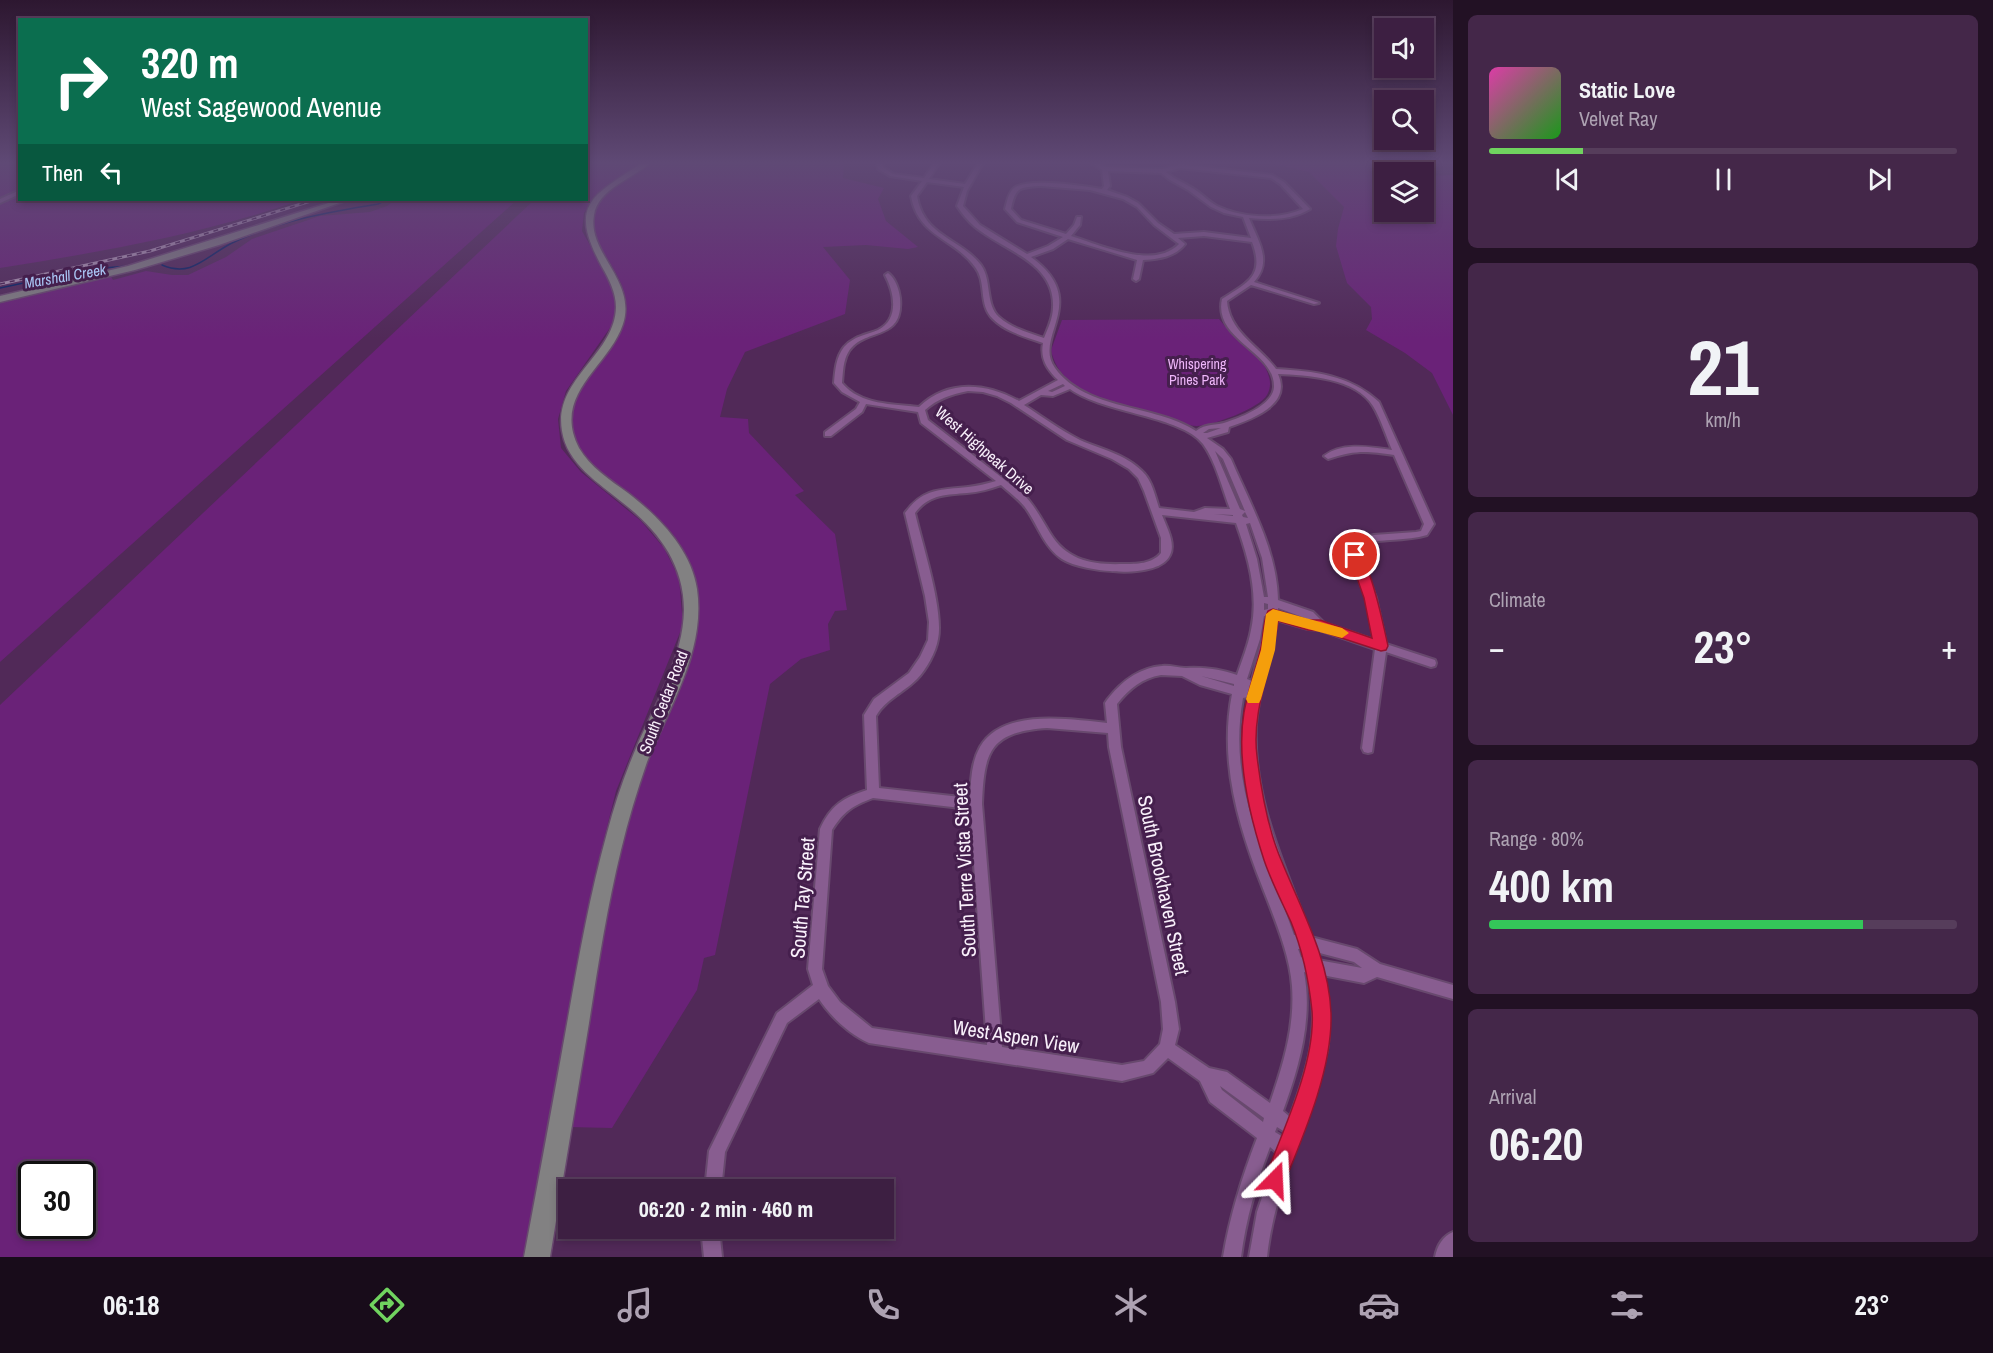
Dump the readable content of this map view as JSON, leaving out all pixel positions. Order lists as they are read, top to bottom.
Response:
{
  "streets": {
    "street": [
      "West Highpeak Drive",
      "South Cedar Road",
      "South Terre Vista Street",
      "South Brookhaven Street",
      "South Tay Street",
      "West Aspen View"
    ]
  },
  "crossings": [
    ["South Terre Vista Street", "South Brookhaven Street"],
    ["South Terre Vista Street", "South Tay Street"],
    ["South Terre Vista Street", "West Aspen View"],
    ["South Brookhaven Street", "West Aspen View"],
    ["South Tay Street", "West Aspen View"]
  ],
  "water": ["Marshall Creek"],
  "parks": ["Whispering Pines Park"],
  "page": {
    "turn": ["320 m", "West Sagewood Avenue"],
    "song": ["Static Love", "Velvet Ray"],
    "then": "Then",
    "tile": [
      ["21", "km/h"],
      "Climate",
      ["Range · 80%", "400 km"],
      ["Arrival", "06:20"]
    ],
    "heat": ["−", "23°", "+"],
    "limit": "30",
    "trip": "06:20 · 2 min · 460 m",
    "tabs": ["06:18", "23°"]
  }
}
